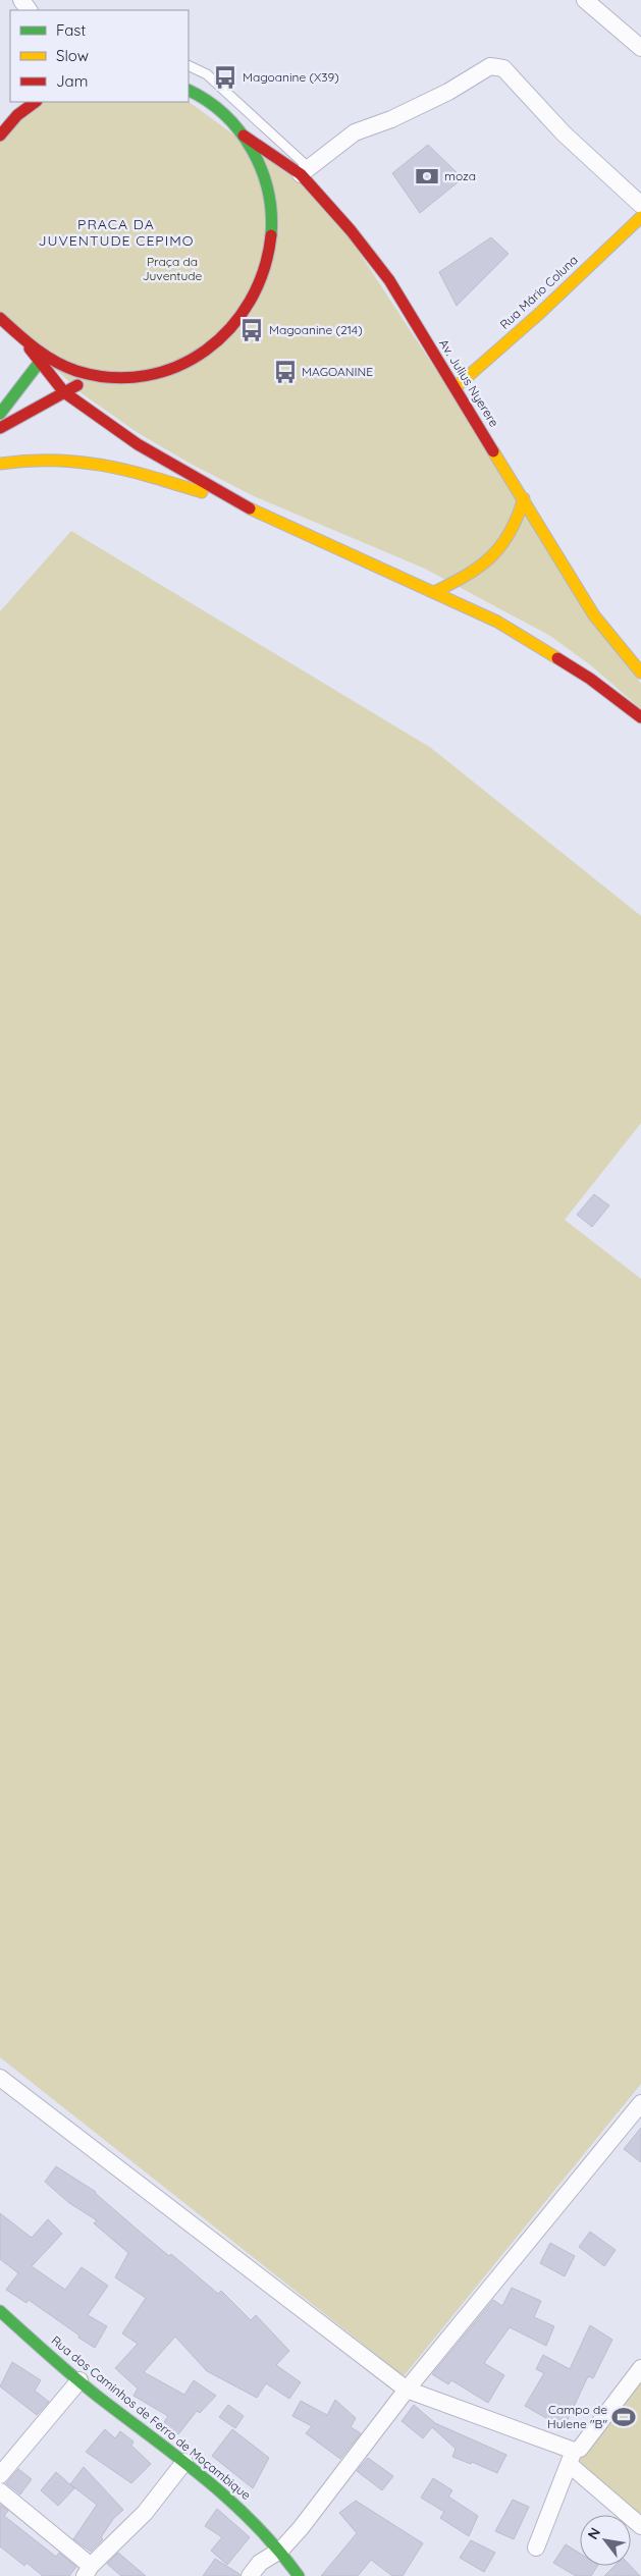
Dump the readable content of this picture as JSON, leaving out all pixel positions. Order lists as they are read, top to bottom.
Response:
{
  "streets": {
    "main road": ["Rua Mário Coluna", "Av. Julius Nyerere", "Rua dos Caminhos de Ferro de Moçambique"]
  },
  "crossings": [
    ["Rua Mário Coluna", "Av. Julius Nyerere"]
  ],
  "districts": ["PRACA DA JUVENTUDE CEPIMO"],
  "parks": ["Praça da Juventude"],
  "places": {
    "bus stop": ["Magoanine (X39)", "Magoanine (214)", "MAGOANINE"],
    "bank": ["moza"],
    "sports": ["Campo de Hulene \"B\""]
  },
  "legend": ["Fast", "Slow", "Jam"],
  "north": "top left"
}
